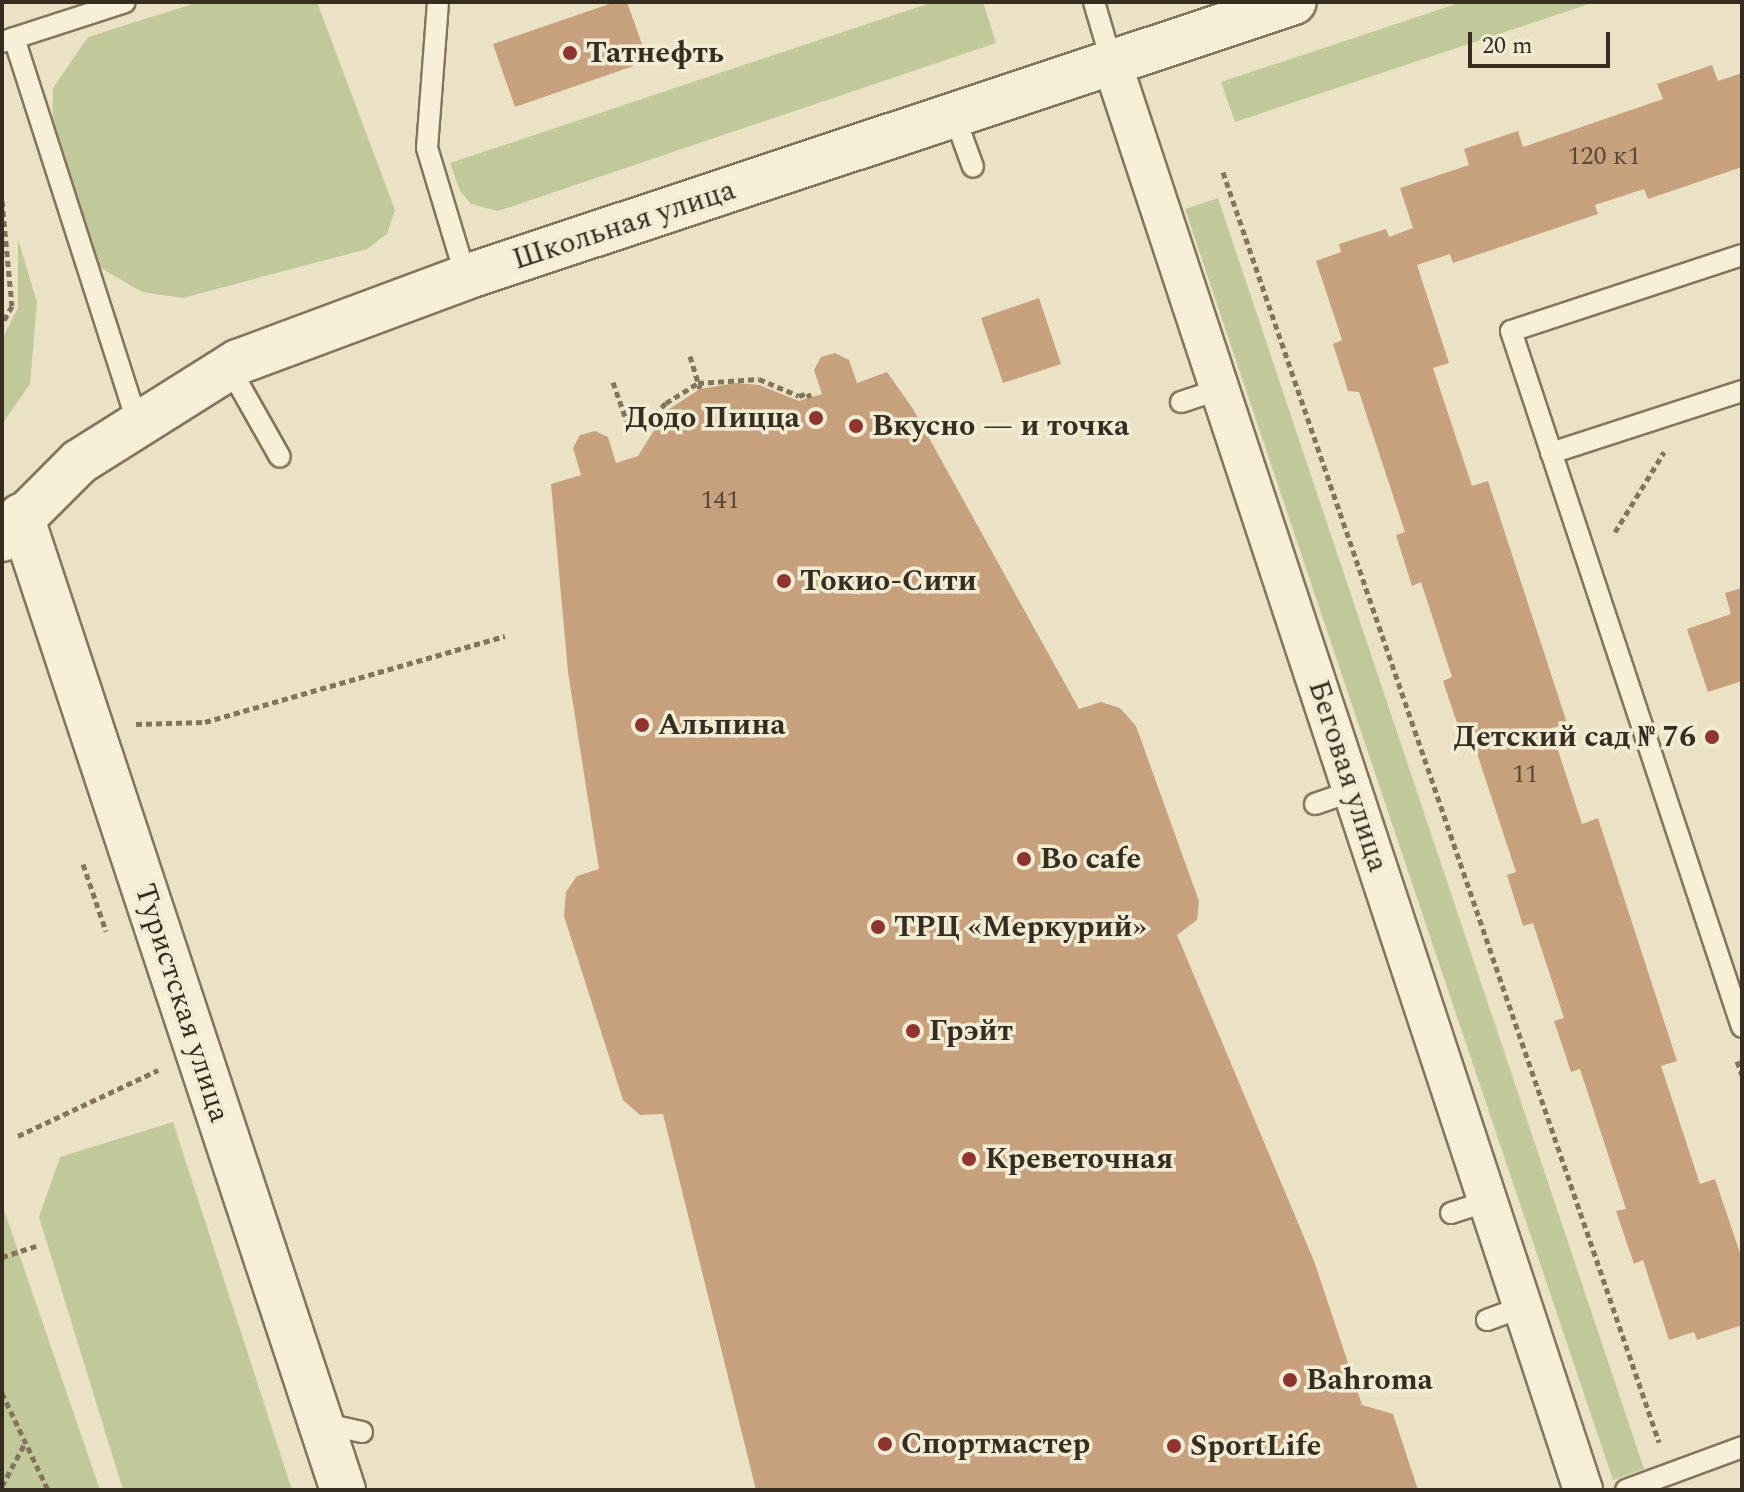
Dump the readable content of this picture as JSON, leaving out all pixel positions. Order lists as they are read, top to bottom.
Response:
{
  "streets": {
    "street": ["Школьная улица", "Беговая улица", "Туристская улица"]
  },
  "crossings": [
    ["Школьная улица", "Беговая улица"],
    ["Школьная улица", "Туристская улица"]
  ],
  "places": [
    "Татнефть",
    "Додо Пицца",
    "Вкусно — и точка",
    "Токио-Сити",
    "Альпина",
    "Детский сад № 76",
    "Bo cafe",
    "ТРЦ «Меркурий»",
    "Грэйт",
    "Креветочная",
    "Bahroma",
    "Спортмастер",
    "SportLife"
  ],
  "house_numbers": ["120 к1", "141", "11"],
  "scale_bar": "20 m"
}
